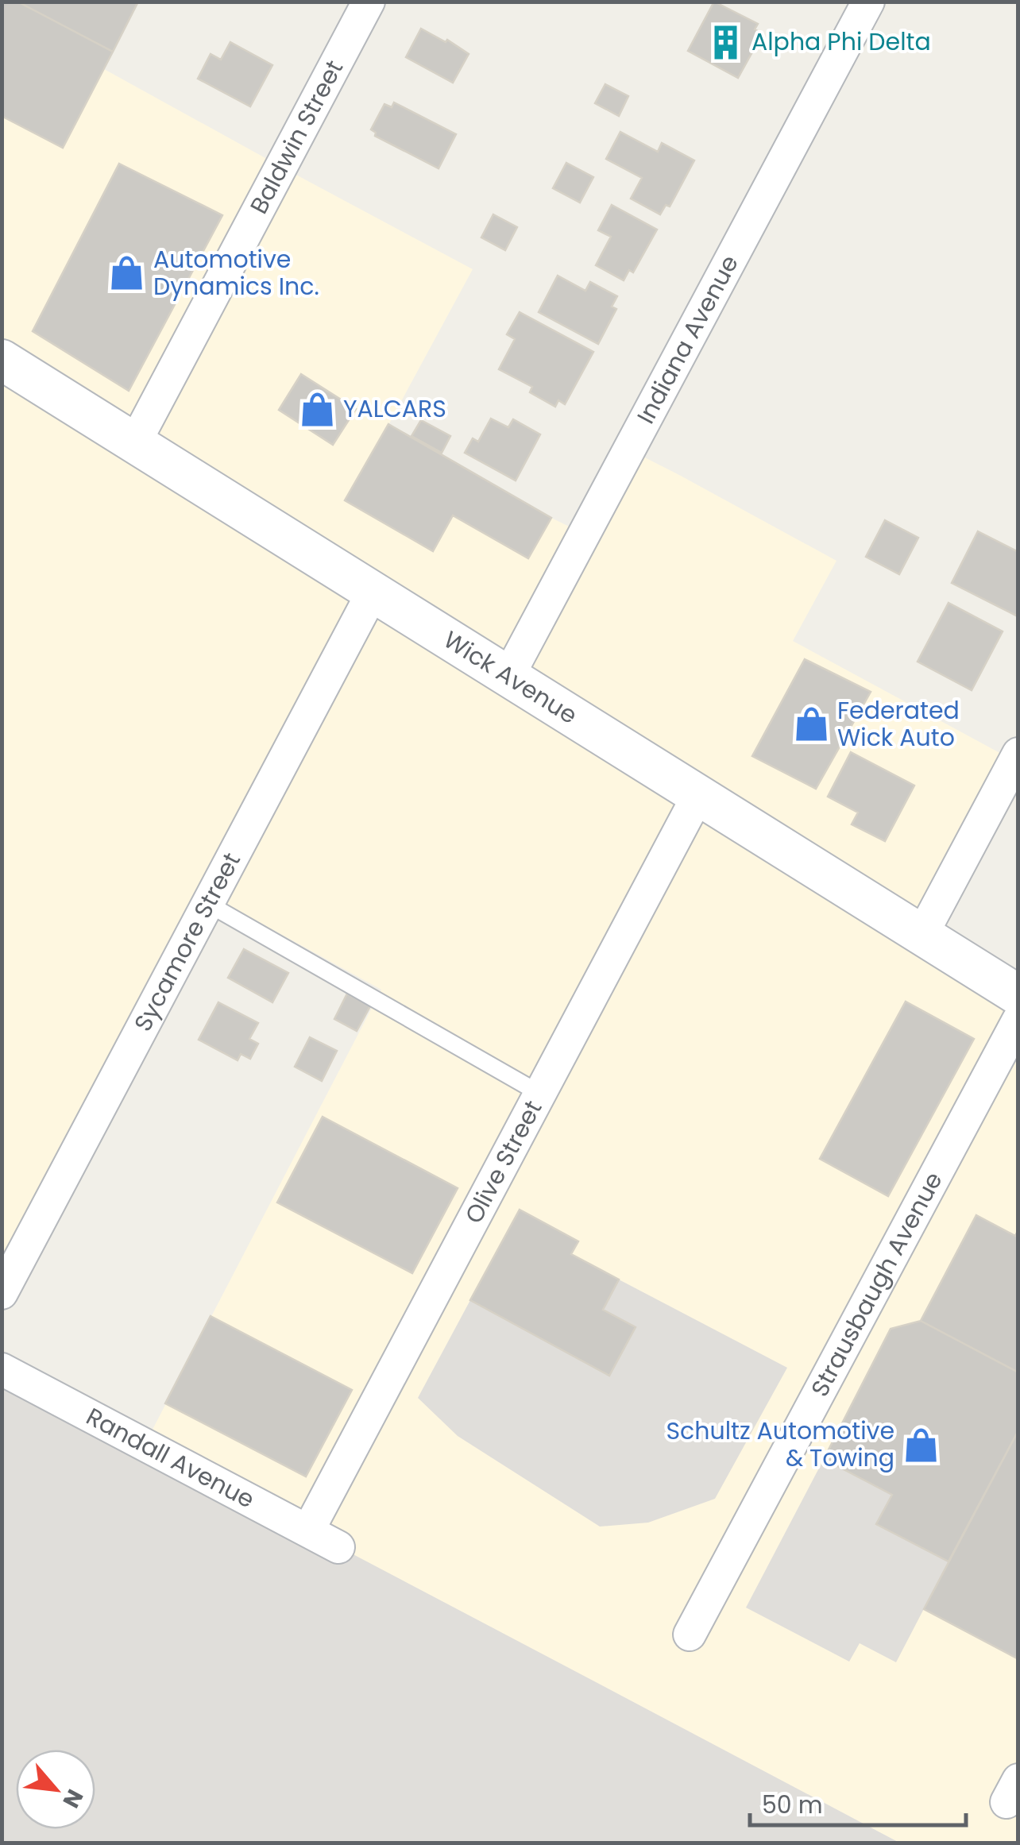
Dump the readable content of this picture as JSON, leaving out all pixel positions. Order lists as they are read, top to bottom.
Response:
{
  "streets": {
    "street": [
      "Baldwin Street",
      "Indiana Avenue",
      "Wick Avenue",
      "Sycamore Street",
      "Olive Street",
      "Strausbaugh Avenue",
      "Randall Avenue"
    ]
  },
  "crossings": [
    ["Baldwin Street", "Wick Avenue"],
    ["Indiana Avenue", "Wick Avenue"],
    ["Wick Avenue", "Sycamore Street"],
    ["Wick Avenue", "Olive Street"],
    ["Olive Street", "Randall Avenue"]
  ],
  "places": {
    "building": ["Alpha Phi Delta"],
    "shop": [
      "Automotive Dynamics Inc.",
      "YALCARS",
      "Federated Wick Auto",
      "Schultz Automotive & Towing"
    ]
  },
  "scale_bar": "50 m",
  "north": "bottom right"
}
